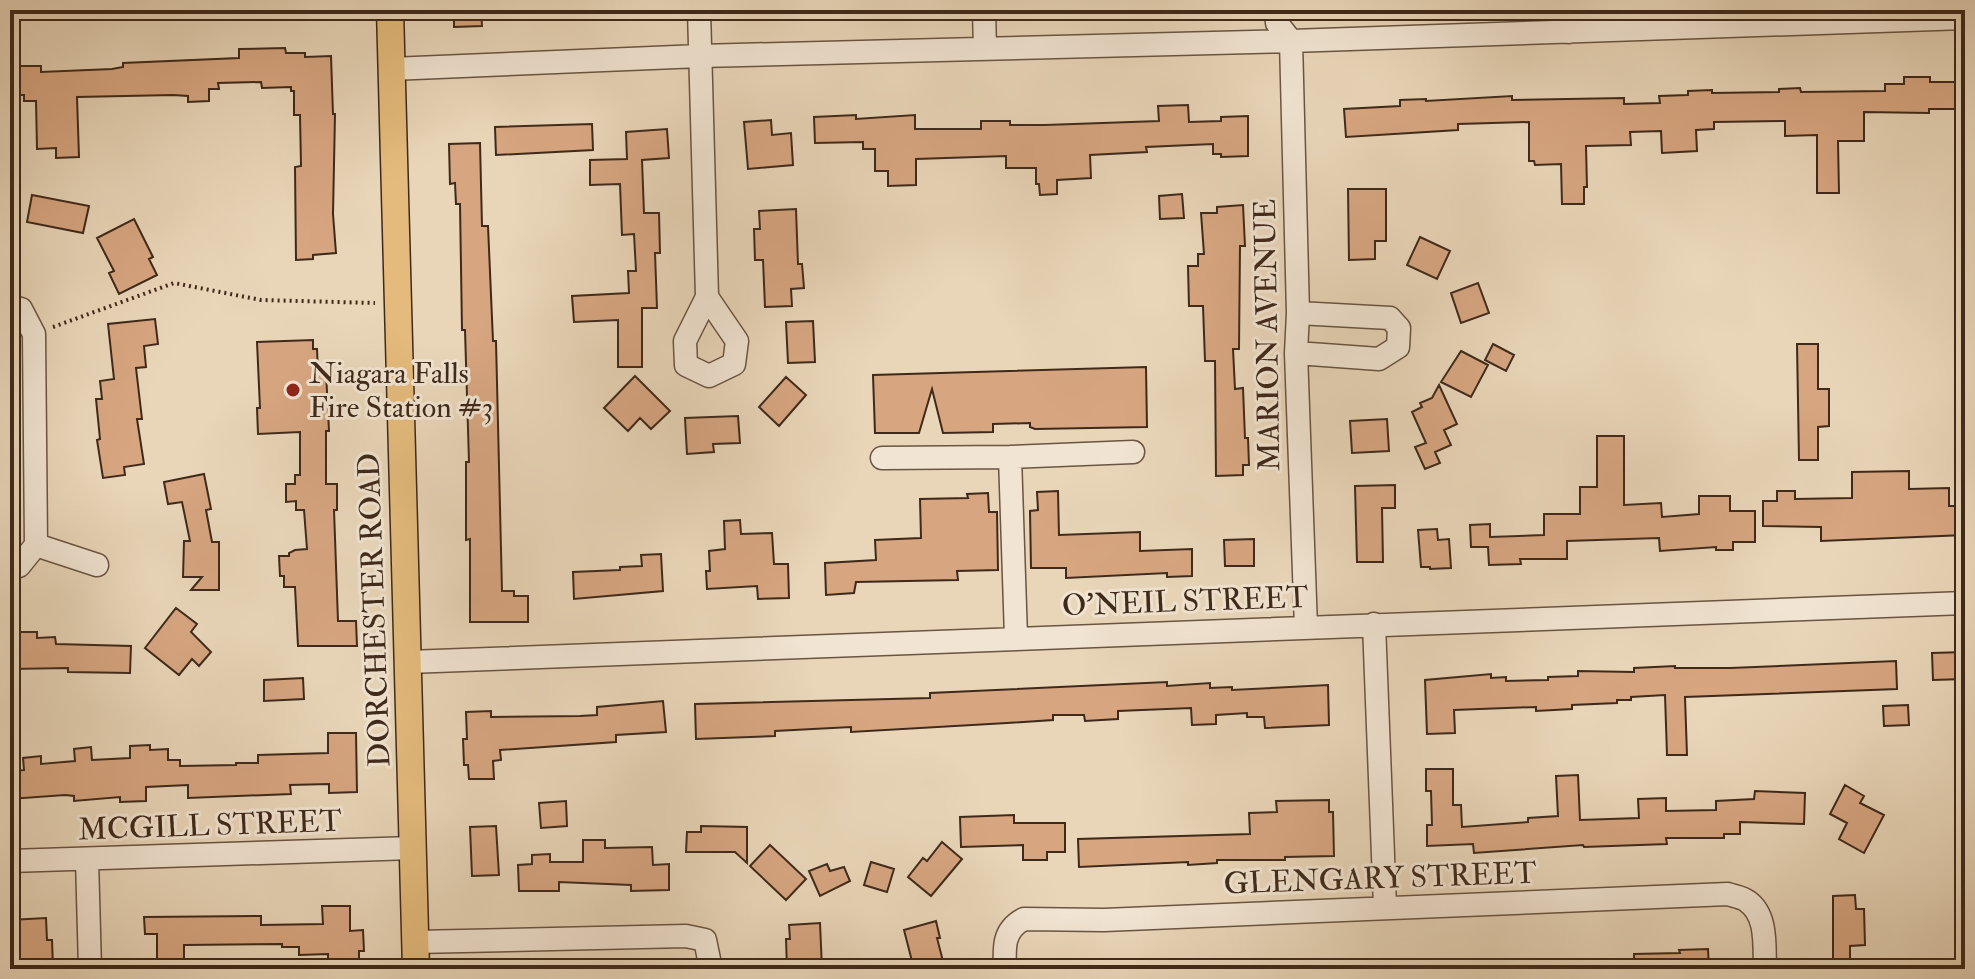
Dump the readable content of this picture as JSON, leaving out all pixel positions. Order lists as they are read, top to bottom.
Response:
{
  "streets": {
    "main road": ["DORCHESTER ROAD"],
    "street": [
      "MARION AVENUE",
      "O'NEIL STREET",
      "MCGILL STREET",
      "GLENGARY STREET"
    ]
  },
  "crossings": [
    ["MARION AVENUE", "O'NEIL STREET"],
    ["O'NEIL STREET", "DORCHESTER ROAD"],
    ["DORCHESTER ROAD", "MCGILL STREET"]
  ],
  "places": ["Niagara Falls Fire Station #3"]
}
